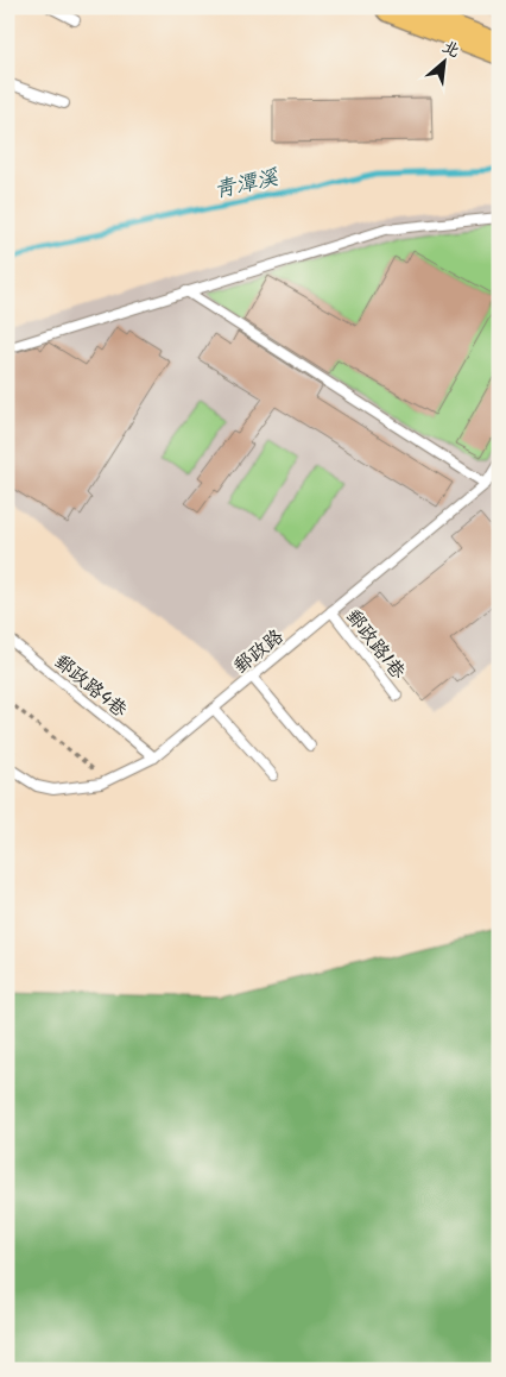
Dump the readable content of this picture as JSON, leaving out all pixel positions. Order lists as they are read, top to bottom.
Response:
{
  "streets": {
    "lane": ["郵政路1巷", "郵政路", "郵政路4巷"]
  },
  "crossings": [
    ["郵政路1巷", "郵政路"],
    ["郵政路", "郵政路4巷"]
  ],
  "water": ["青潭溪"],
  "north": "top right"
}
